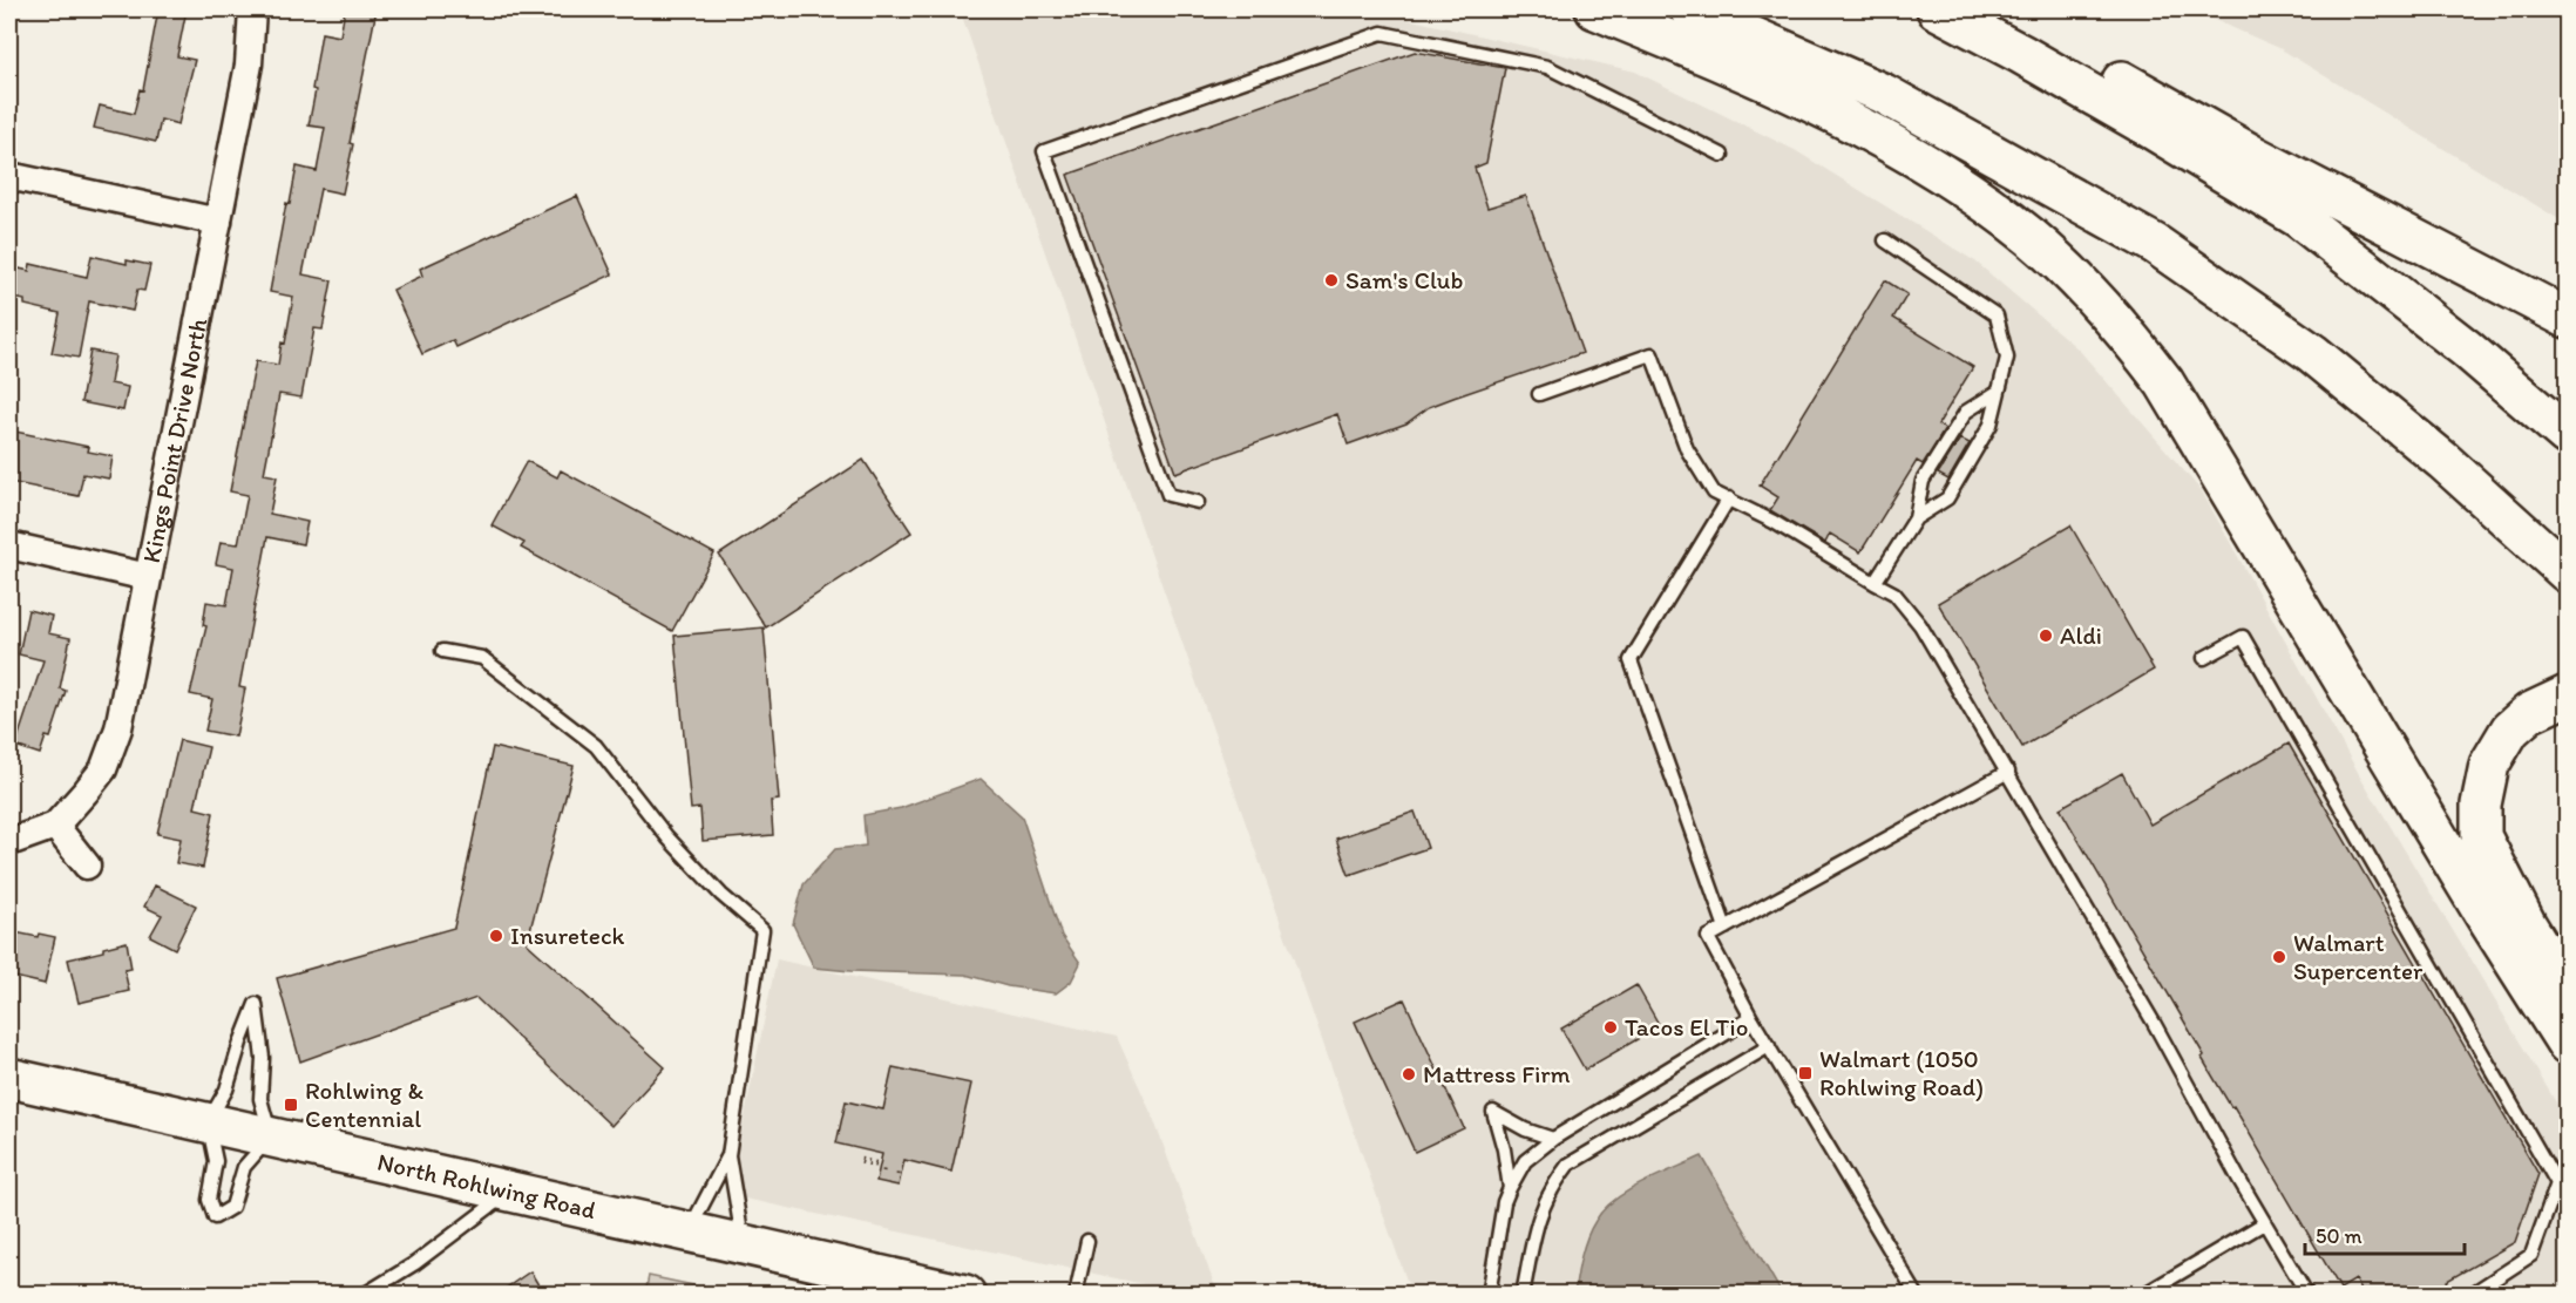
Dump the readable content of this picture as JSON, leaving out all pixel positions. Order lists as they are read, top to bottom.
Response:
{
  "streets": {
    "main road": ["North Rohlwing Road"],
    "street": ["Kings Point Drive North"]
  },
  "places": {
    "other": [
      "Sam's Club",
      "Aldi",
      "Insureteck",
      "Walmart Supercenter",
      "Tacos El Tio",
      "Mattress Firm"
    ],
    "transit": ["Walmart (1050 Rohlwing Road)", "Rohlwing & Centennial"]
  },
  "scale_bar": "50 m"
}
